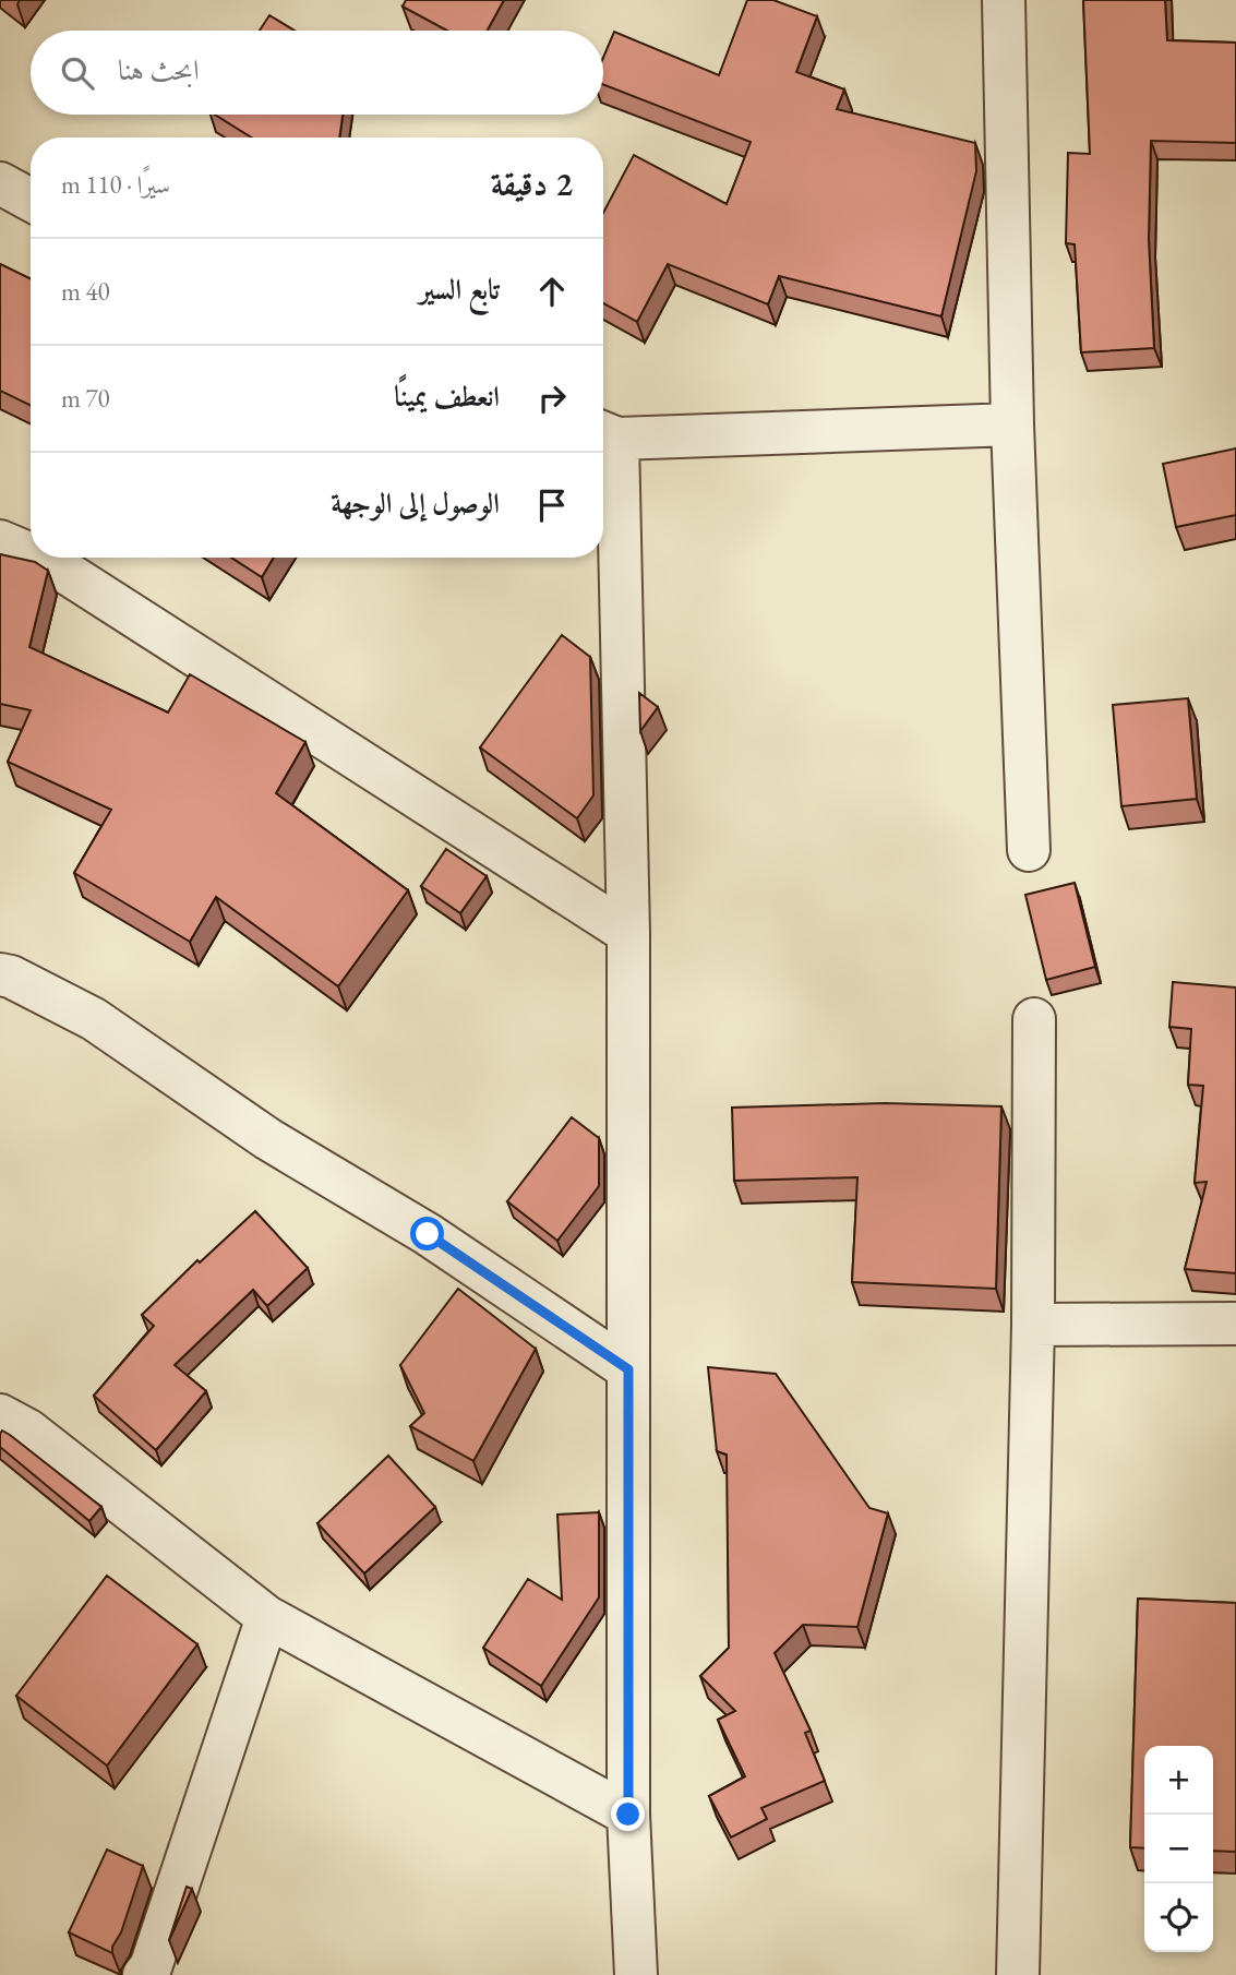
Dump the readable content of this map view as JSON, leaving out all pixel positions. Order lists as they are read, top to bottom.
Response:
{
  "page": {
    "search": "ابحث هنا",
    "heading": ["2 دقيقة", "سيرًا · 110 m"],
    "list": [
      ["تابع السير", "40 m"],
      ["انعطف يمينًا", "70 m"],
      "الوصول إلى الوجهة"
    ],
    "map_buttons": ["+", "−"]
  }
}
